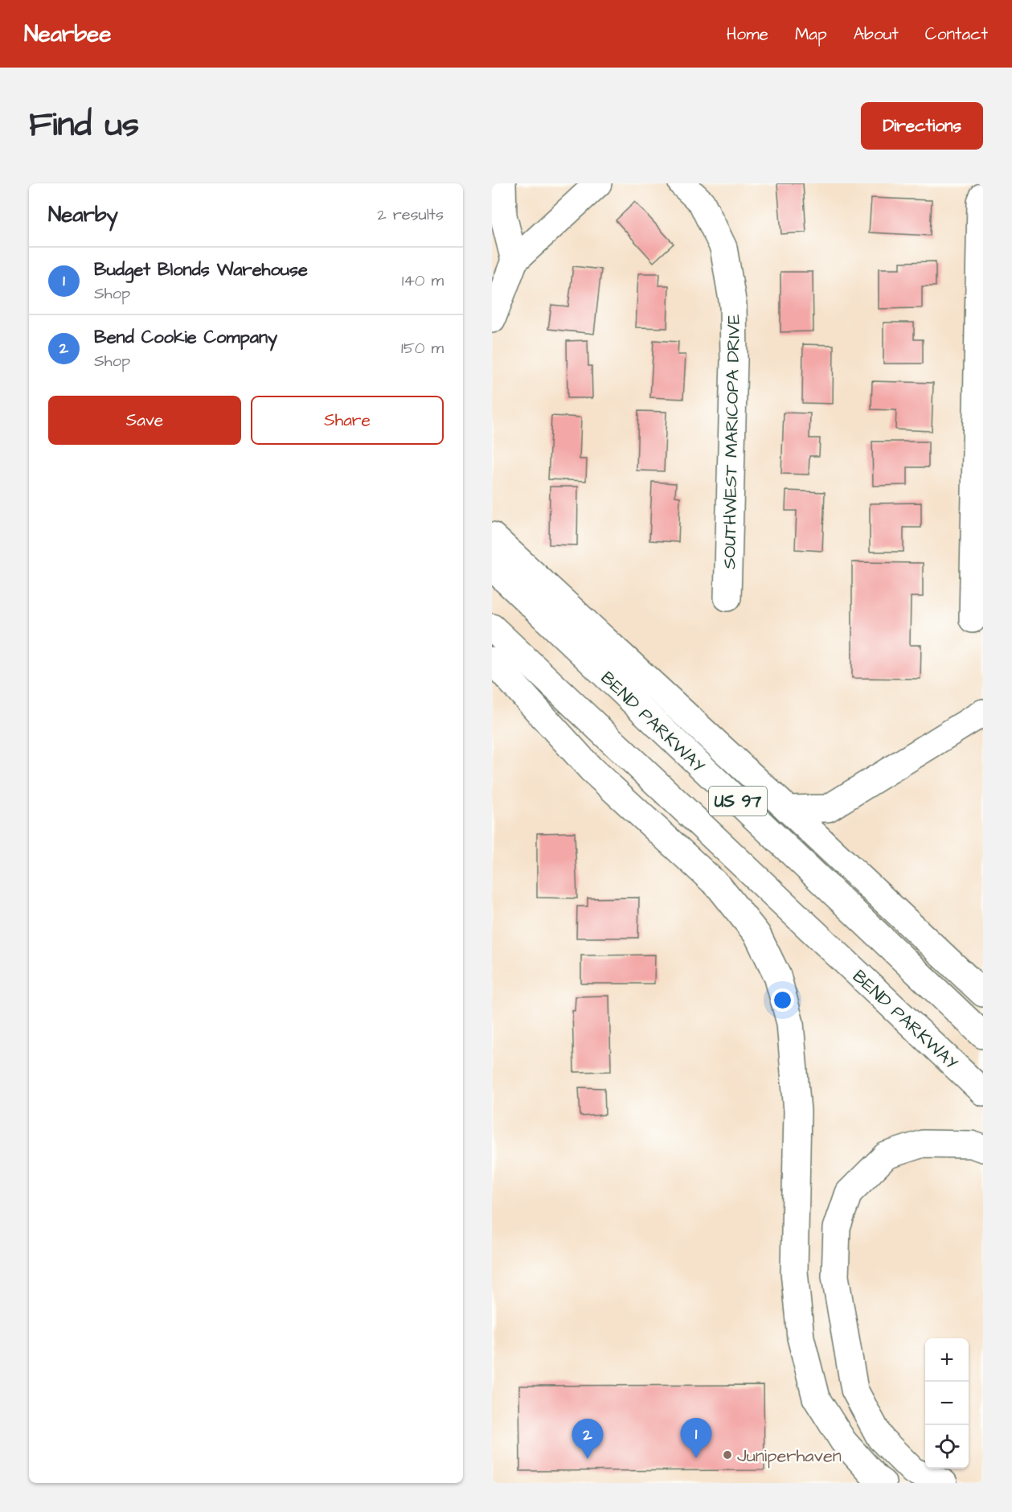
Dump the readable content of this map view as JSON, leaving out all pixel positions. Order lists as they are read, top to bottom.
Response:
{
  "streets": {
    "main road": ["SOUTHWEST MARICOPA DRIVE", "BEND PARKWAY", "US 97"]
  },
  "places": ["Juniperhaven"],
  "page": {
    "header": "Nearbee",
    "nav": [
      "Home",
      "Map",
      "About",
      "Contact"
    ],
    "title": "Find us",
    "buttons": [
      "Directions",
      ["Save", "Share"]
    ],
    "heading": ["Nearby", "2 results"],
    "list": [
      {
        "mark": "1",
        "name": "Budget Blonds Warehouse",
        "note": "Shop",
        "value": "140 m"
      },
      {
        "mark": "2",
        "name": "Bend Cookie Company",
        "note": "Shop",
        "value": "150 m"
      }
    ],
    "map_buttons": ["+", "−"],
    "pins": ["1", "2"]
  }
}
